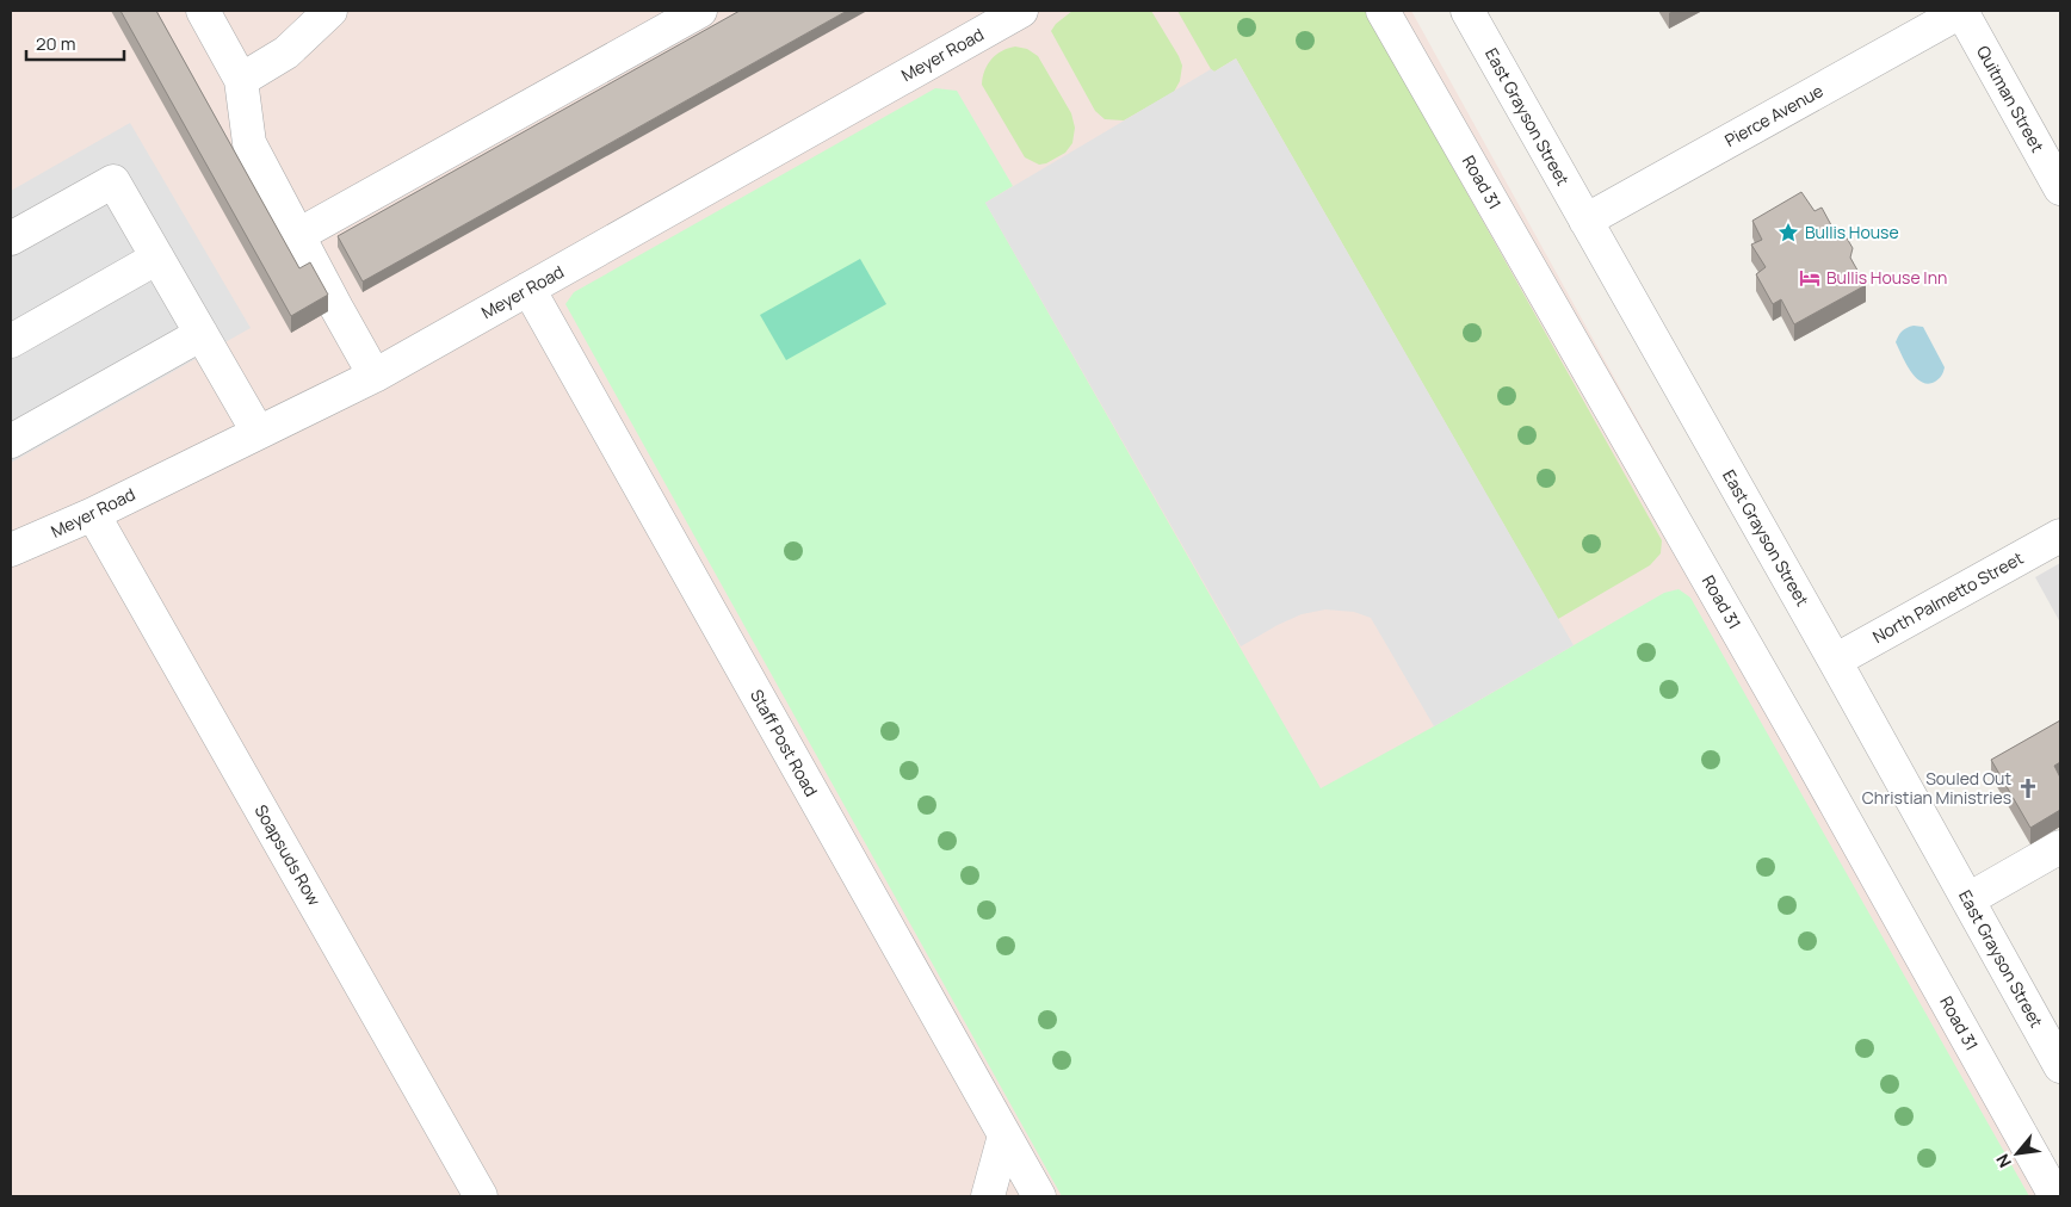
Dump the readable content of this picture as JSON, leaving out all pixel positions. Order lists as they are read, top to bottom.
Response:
{
  "streets": {
    "street": [
      "Meyer Road",
      "Quitman Street",
      "Pierce Avenue",
      "East Grayson Street",
      "Road 31",
      "North Palmetto Street",
      "Staff Post Road",
      "Soapsuds Row"
    ]
  },
  "crossings": [
    ["Meyer Road", "Staff Post Road"],
    ["Meyer Road", "Soapsuds Row"],
    ["Quitman Street", "Pierce Avenue"],
    ["Pierce Avenue", "East Grayson Street"],
    ["East Grayson Street", "North Palmetto Street"]
  ],
  "places": {
    "place": ["Bullis House"],
    "hotel": ["Bullis House Inn"],
    "church": ["Souled Out Christian Ministries"]
  },
  "scale_bar": "20 m",
  "north": "bottom left"
}
